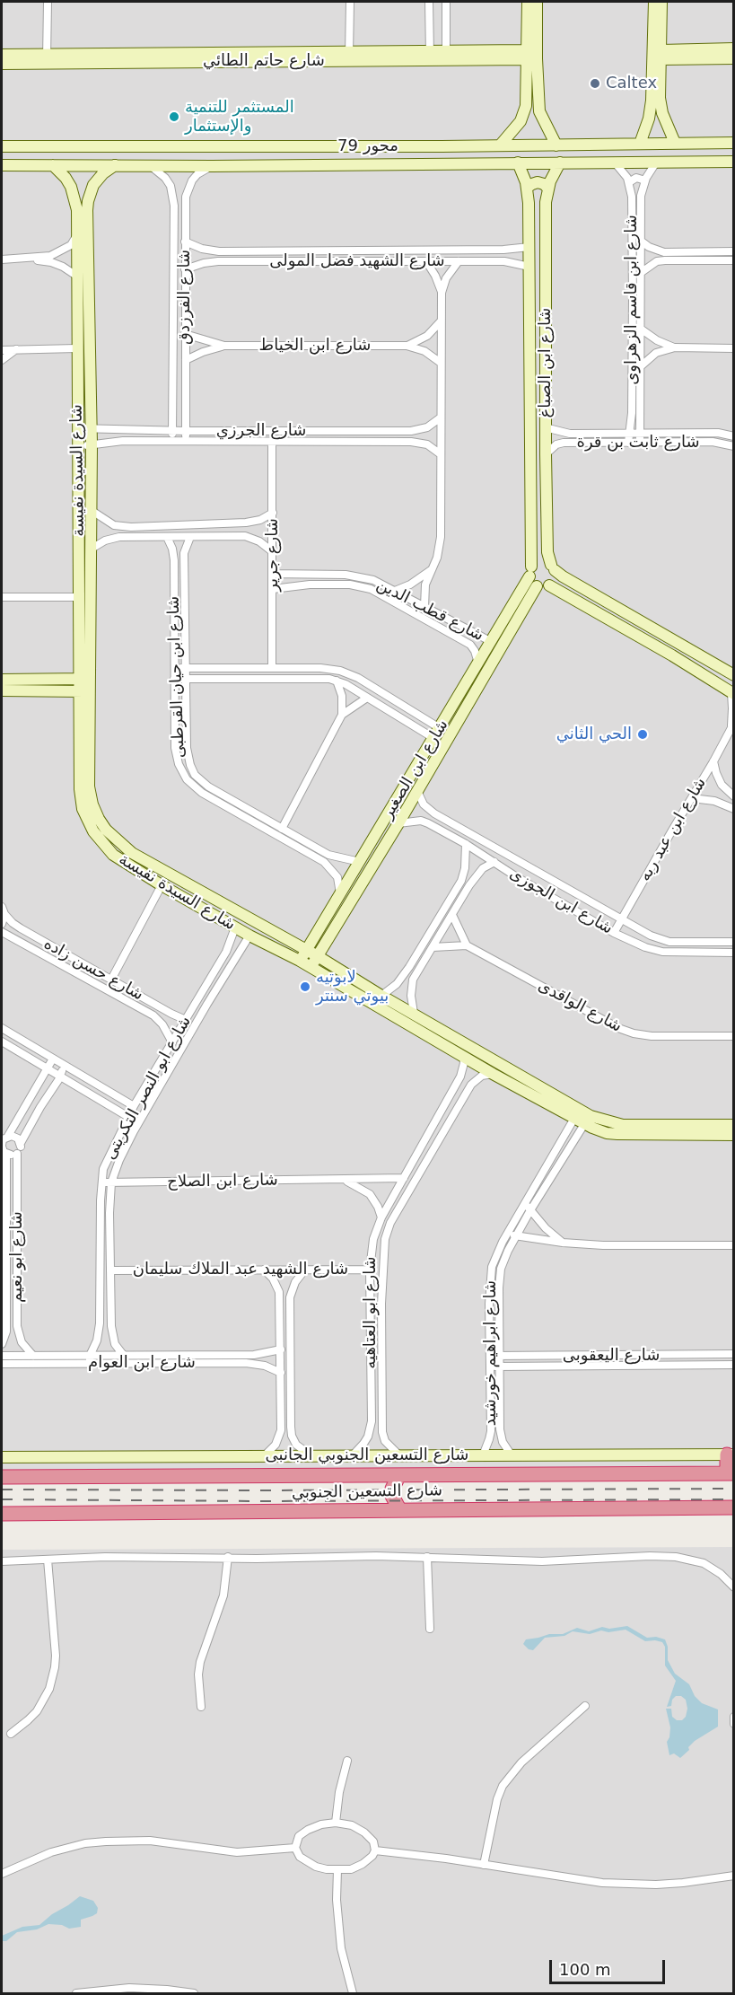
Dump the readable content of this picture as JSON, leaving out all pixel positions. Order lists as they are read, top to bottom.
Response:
{
  "streets": {
    "highway": ["شارع التسعين الجنوبي"],
    "street": [
      "شارع حاتم الطائي",
      "محور 79",
      "شارع الشهيد فضل المولى",
      "شارع الفرزدق",
      "شارع ابن قاسم الزهراوى",
      "شارع ابن الخياط",
      "شارع ابن الصباغ",
      "شارع الجرزي",
      "شارع ثابت بن قرة",
      "شارع السيدة نفيسة",
      "شارع جرير",
      "شارع قطب الدين",
      "شارع ابن حيان القرطبى",
      "شارع ابن الصغير",
      "شارع ابن عبد ربه",
      "شارع ابن الجوزى",
      "شارع حسن زاده",
      "شارع الواقدى",
      "شارع ابو النصر التكريتى",
      "شارع ابن الصلاح",
      "شارع ابو نعيم",
      "شارع الشهيد عبد الملاك سليمان",
      "شارع ابو العتاهيه",
      "شارع ابراهيم خورشيد",
      "شارع اليعقوبى",
      "شارع ابن العوام",
      "شارع التسعين الجنوبي الجانبى"
    ]
  },
  "crossings": [
    ["محور 79", "شارع الفرزدق"],
    ["محور 79", "شارع ابن قاسم الزهراوى"],
    ["محور 79", "شارع ابن الصباغ"],
    ["محور 79", "شارع السيدة نفيسة"],
    ["شارع الشهيد فضل المولى", "شارع الفرزدق"],
    ["شارع الشهيد فضل المولى", "شارع ابن الصباغ"],
    ["شارع الفرزدق", "شارع ابن الخياط"],
    ["شارع الفرزدق", "شارع الجرزي"],
    ["شارع ابن قاسم الزهراوى", "شارع ثابت بن قرة"],
    ["شارع ابن الصباغ", "شارع ثابت بن قرة"],
    ["شارع ابن الصباغ", "شارع ابن الصغير"],
    ["شارع الجرزي", "شارع السيدة نفيسة"],
    ["شارع الجرزي", "شارع جرير"],
    ["شارع السيدة نفيسة", "شارع ابن الصغير"],
    ["شارع السيدة نفيسة", "شارع ابو النصر التكريتى"],
    ["شارع السيدة نفيسة", "شارع ابو العتاهيه"],
    ["شارع السيدة نفيسة", "شارع ابراهيم خورشيد"],
    ["شارع جرير", "شارع قطب الدين"],
    ["شارع قطب الدين", "شارع ابن الصغير"],
    ["شارع ابن حيان القرطبى", "شارع ابن الصغير"],
    ["شارع ابن الصغير", "شارع ابن الجوزى"],
    ["شارع ابن عبد ربه", "شارع ابن الجوزى"],
    ["شارع حسن زاده", "شارع ابو النصر التكريتى"],
    ["شارع ابو النصر التكريتى", "شارع ابن الصلاح"],
    ["شارع ابو النصر التكريتى", "شارع الشهيد عبد الملاك سليمان"],
    ["شارع ابو النصر التكريتى", "شارع ابن العوام"],
    ["شارع ابن الصلاح", "شارع ابو العتاهيه"],
    ["شارع ابو نعيم", "شارع ابن العوام"],
    ["شارع الشهيد عبد الملاك سليمان", "شارع ابو العتاهيه"],
    ["شارع ابو العتاهيه", "شارع التسعين الجنوبي الجانبى"],
    ["شارع ابراهيم خورشيد", "شارع اليعقوبى"],
    ["شارع ابراهيم خورشيد", "شارع التسعين الجنوبي الجانبى"]
  ],
  "places": [
    "Caltex",
    "المستثمر للتنمية والإستثمار",
    "الحي الثاني",
    "لابوتيه بيوتي سنتر"
  ],
  "scale_bar": "100 m"
}
